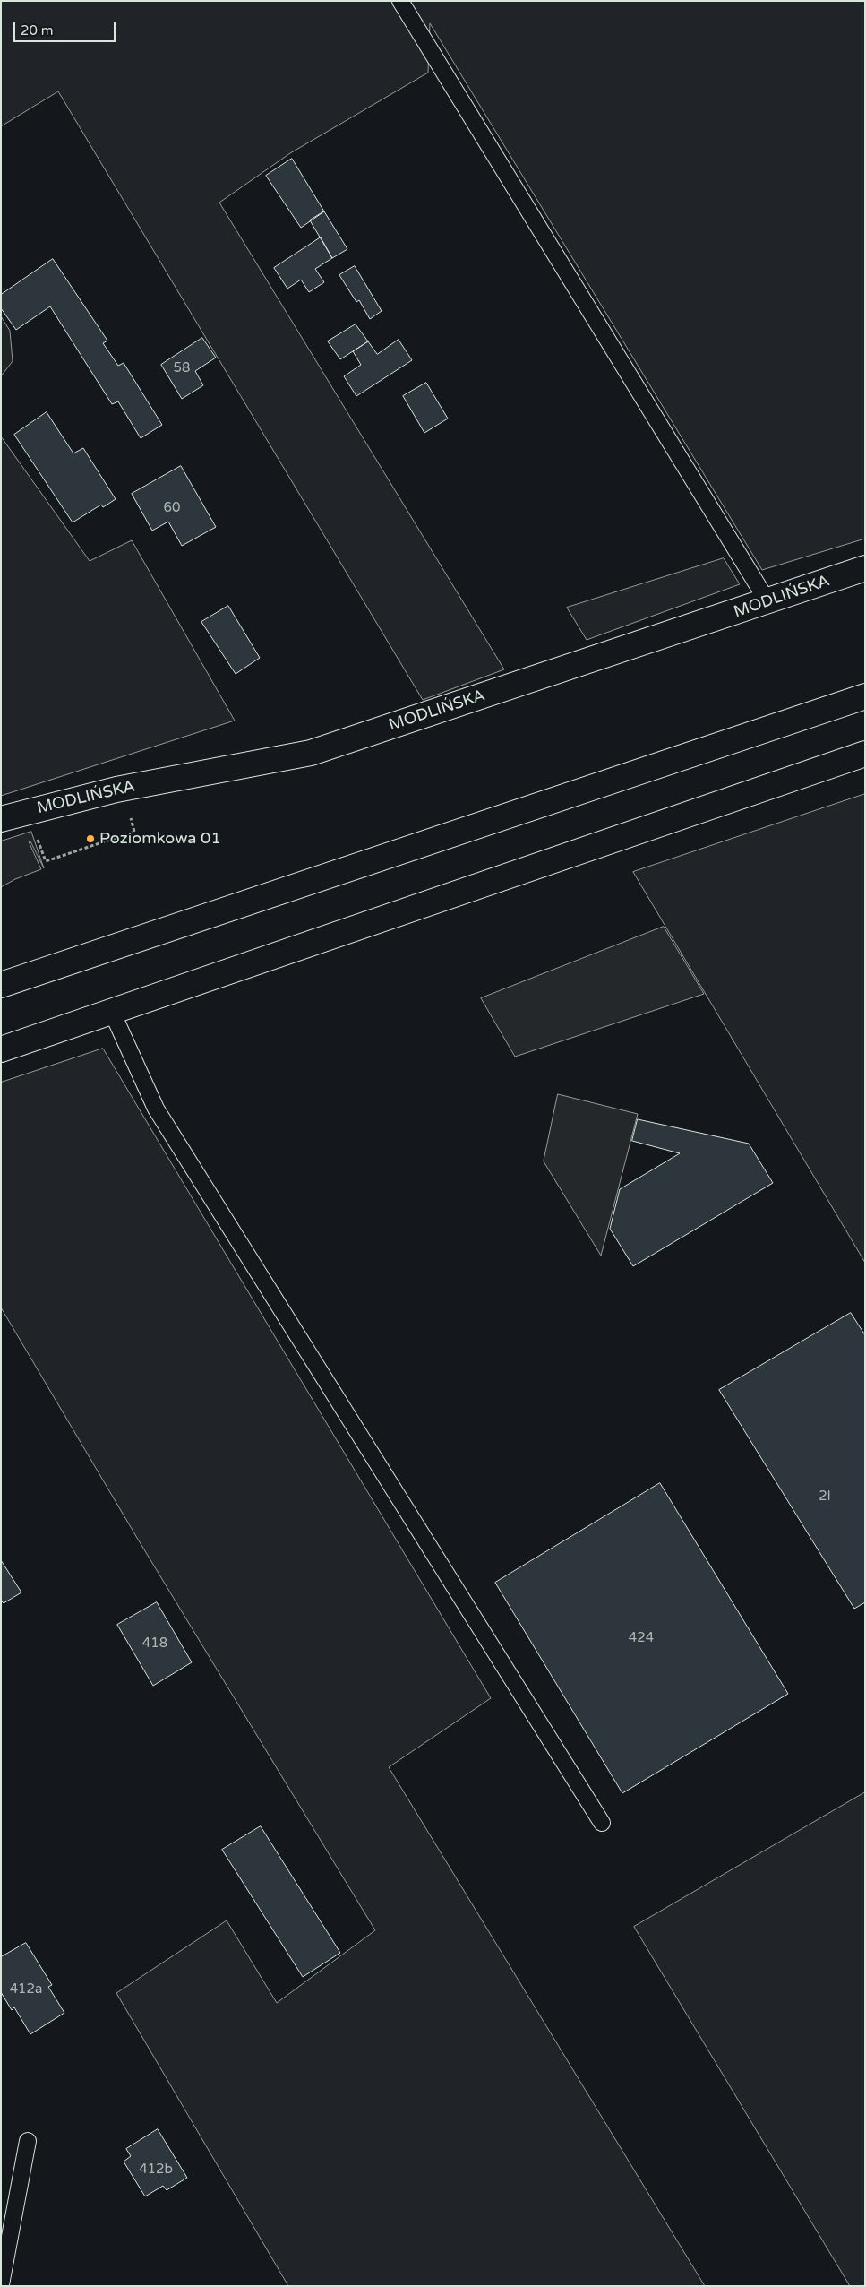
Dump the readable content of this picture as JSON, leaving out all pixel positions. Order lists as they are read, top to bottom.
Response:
{
  "streets": {
    "main road": ["MODLIŃSKA"]
  },
  "places": ["Poziomkowa 01"],
  "house_numbers": [
    "58",
    "60",
    "2I",
    "424",
    "418",
    "412a",
    "412b"
  ],
  "scale_bar": "20 m"
}
